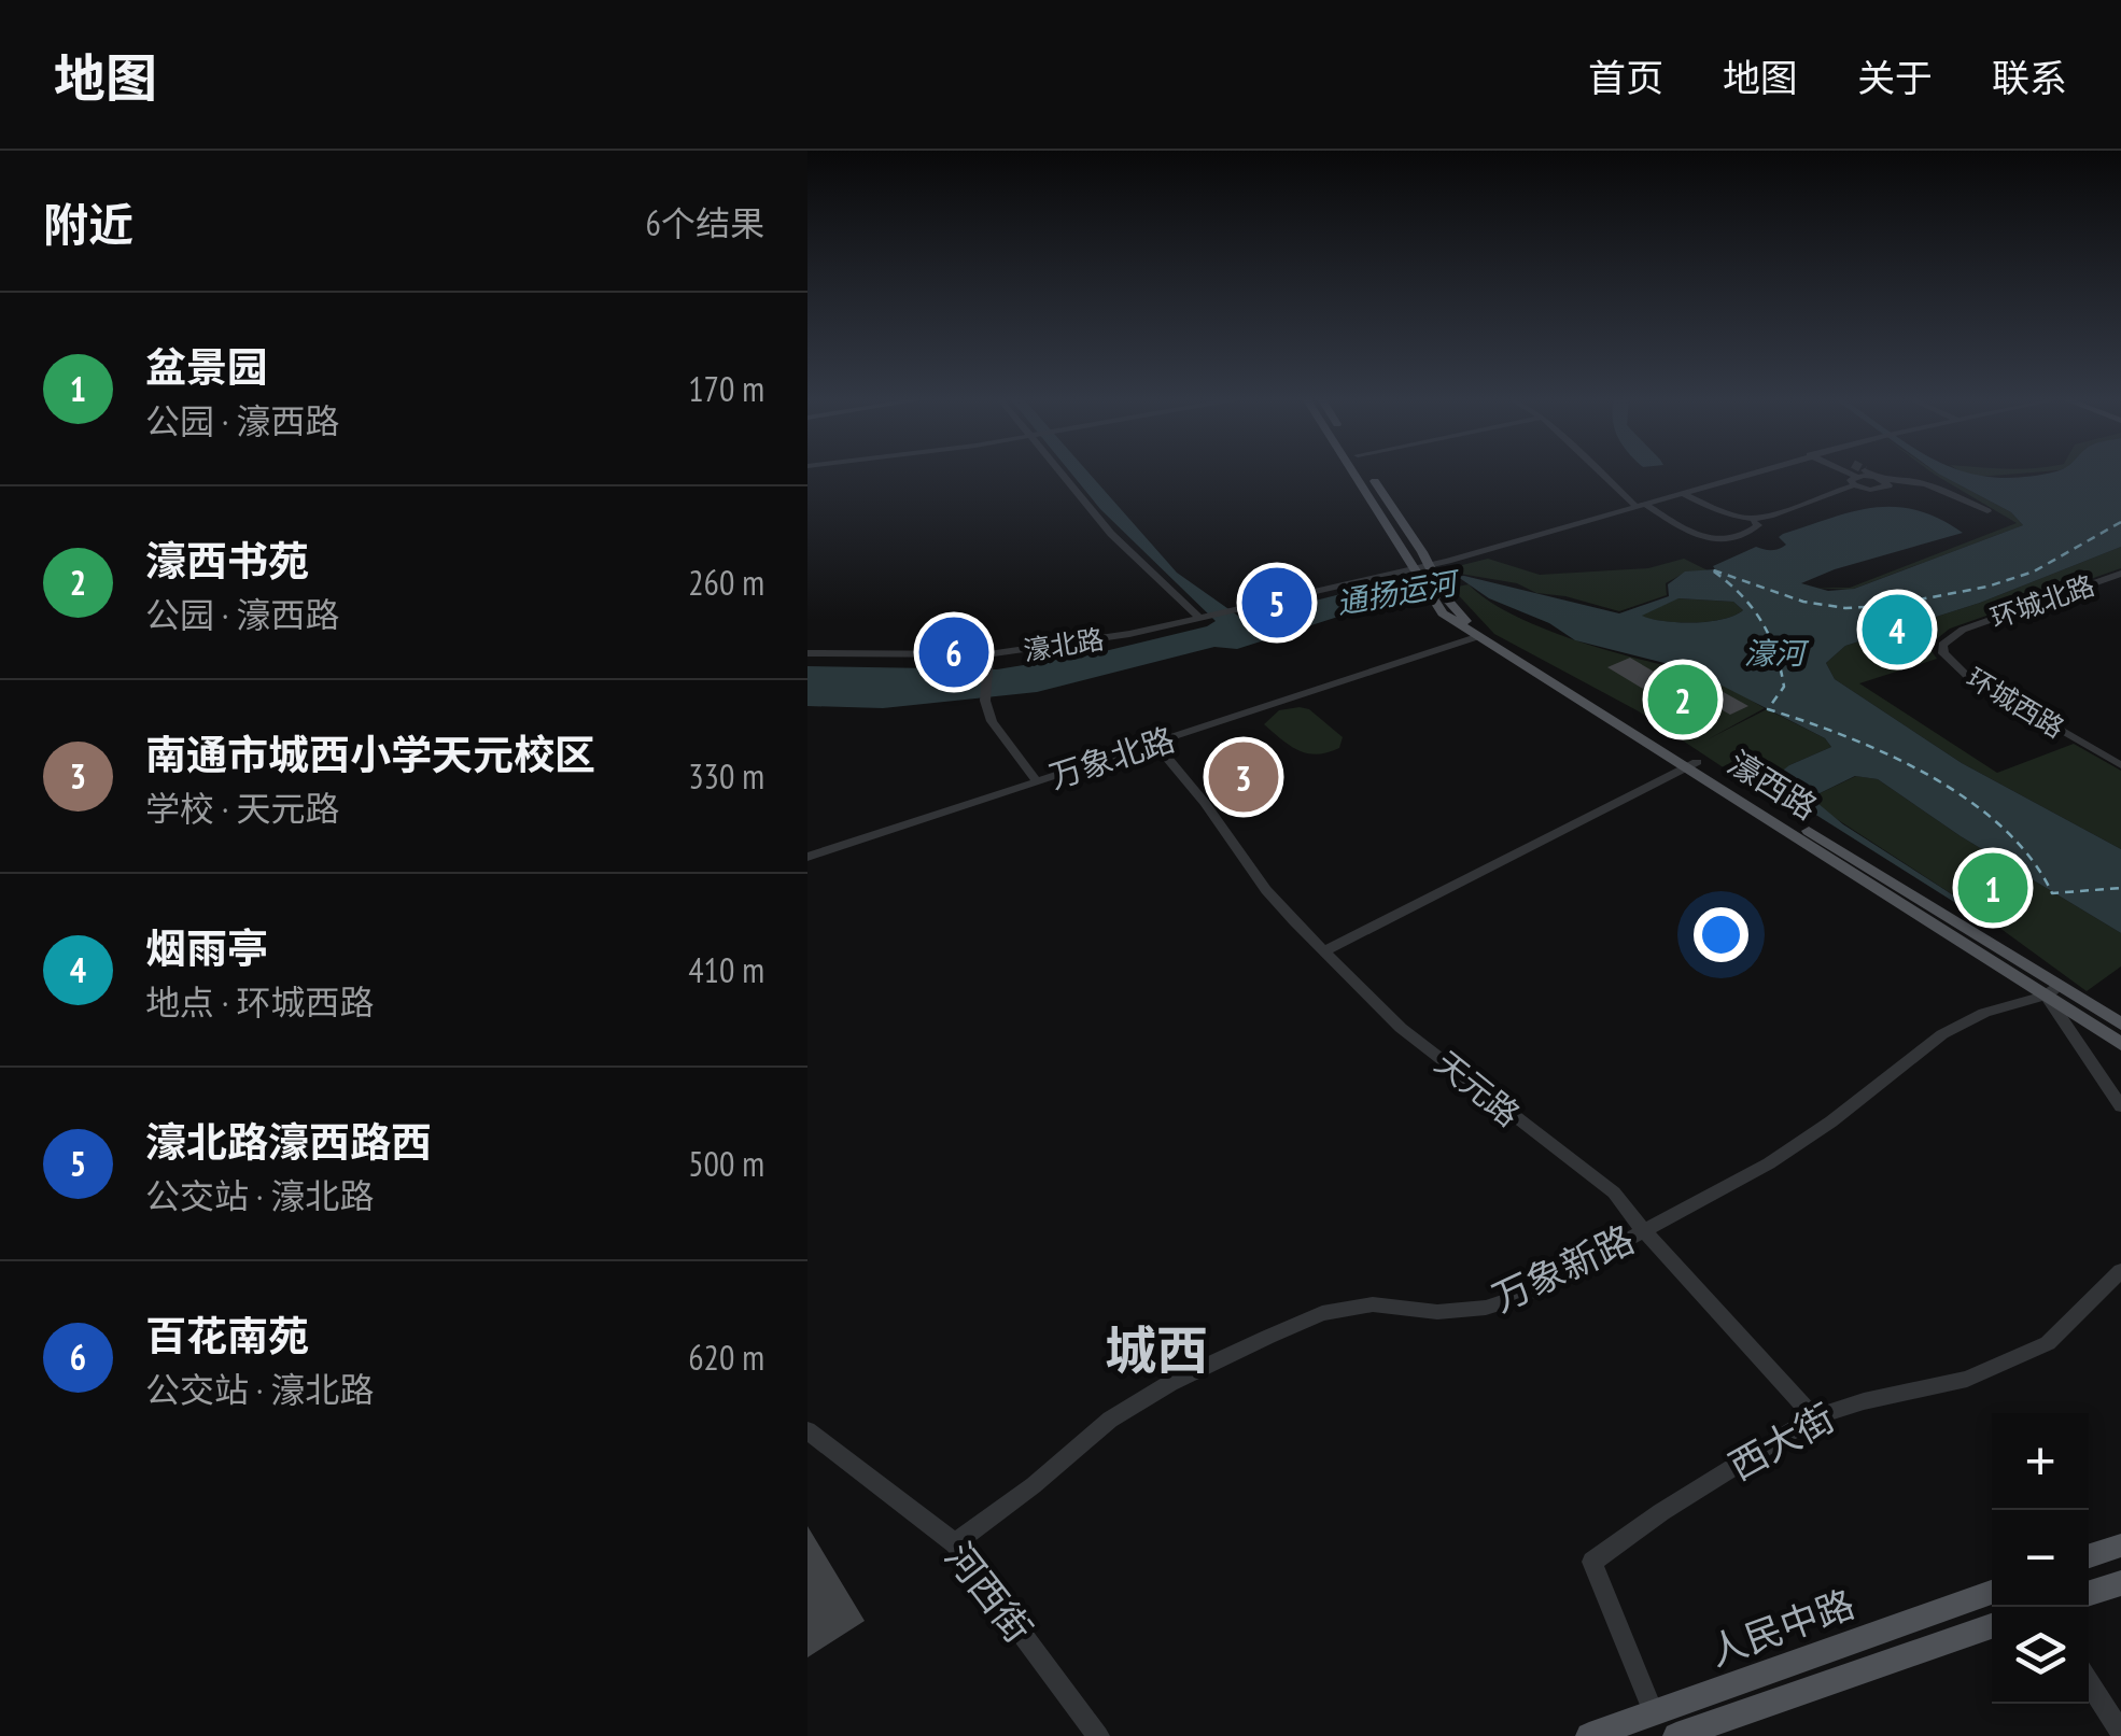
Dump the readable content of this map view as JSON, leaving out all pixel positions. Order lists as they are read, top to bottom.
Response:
{
  "streets": {
    "main road": ["濠西路", "人民中路"],
    "street": [
      "环城北路",
      "濠北路",
      "环城西路",
      "万象北路",
      "天元路",
      "万象新路",
      "西大街",
      "河西街"
    ]
  },
  "crossings": [
    ["环城北路", "环城西路"],
    ["濠北路", "濠西路"],
    ["万象北路", "濠西路"],
    ["万象北路", "天元路"],
    ["濠西路", "万象新路"],
    ["天元路", "万象新路"],
    ["天元路", "西大街"],
    ["万象新路", "河西街"],
    ["西大街", "人民中路"]
  ],
  "districts": ["城西"],
  "water": ["通扬运河", "濠河"],
  "page": {
    "header": "地图",
    "nav": [
      "首页",
      "地图",
      "关于",
      "联系"
    ],
    "heading": ["附近", "6个结果"],
    "list": [
      {
        "mark": "1",
        "name": "盆景园",
        "note": "公园 · 濠西路",
        "value": "170 m"
      },
      {
        "mark": "2",
        "name": "濠西书苑",
        "note": "公园 · 濠西路",
        "value": "260 m"
      },
      {
        "mark": "3",
        "name": "南通市城西小学天元校区",
        "note": "学校 · 天元路",
        "value": "330 m"
      },
      {
        "mark": "4",
        "name": "烟雨亭",
        "note": "地点 · 环城西路",
        "value": "410 m"
      },
      {
        "mark": "5",
        "name": "濠北路濠西路西",
        "note": "公交站 · 濠北路",
        "value": "500 m"
      },
      {
        "mark": "6",
        "name": "百花南苑",
        "note": "公交站 · 濠北路",
        "value": "620 m"
      }
    ],
    "pins": [
      "5",
      "4",
      "6",
      "2",
      "3",
      "1"
    ],
    "map_buttons": ["+", "−"]
  }
}
